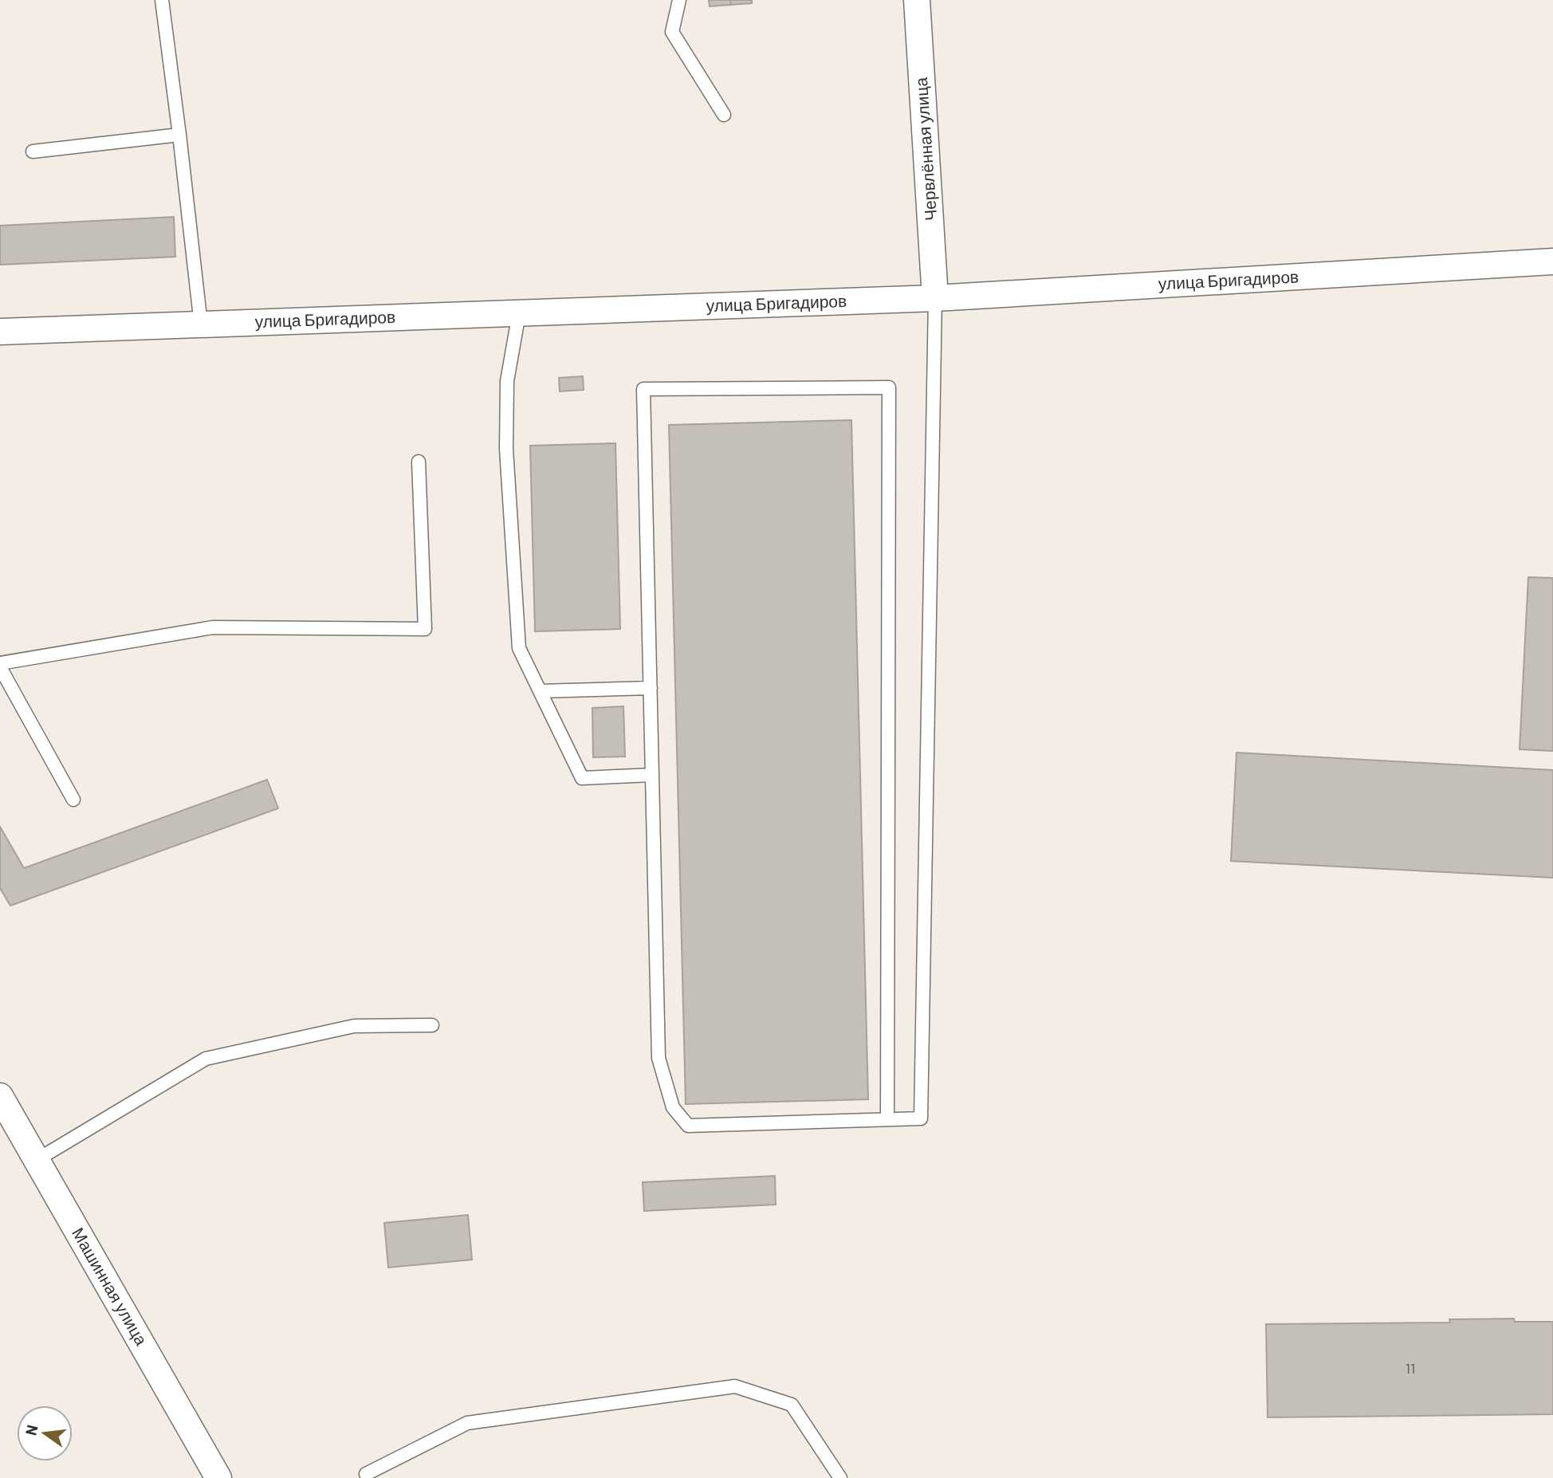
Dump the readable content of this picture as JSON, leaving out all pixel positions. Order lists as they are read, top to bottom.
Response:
{
  "streets": {
    "street": ["Червлённая улица", "улица Бригадиров", "Машинная улица"]
  },
  "crossings": [
    ["Червлённая улица", "улица Бригадиров"]
  ],
  "house_numbers": ["11"],
  "north": "left"
}
